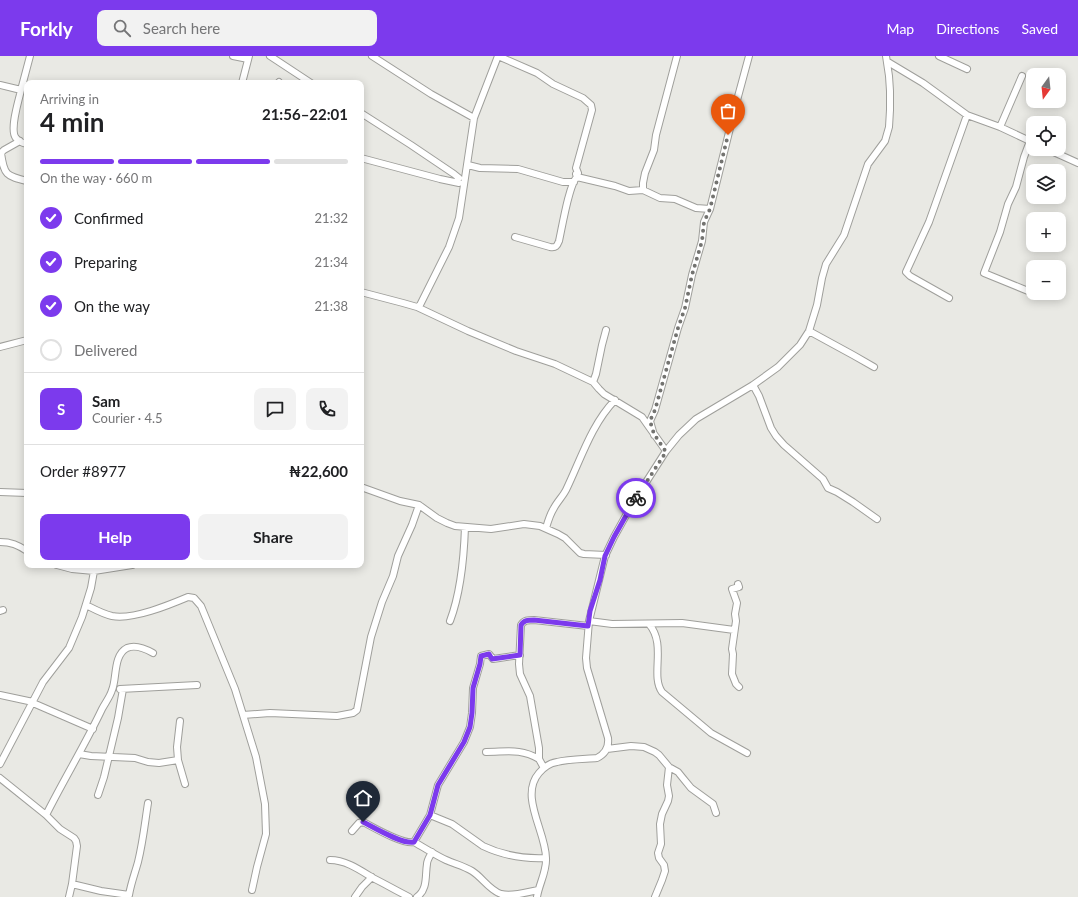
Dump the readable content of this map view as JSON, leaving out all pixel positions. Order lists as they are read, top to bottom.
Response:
{
  "north": "bottom",
  "page": {
    "header": "Forkly",
    "search": "Search here",
    "nav": ["Map", "Directions", "Saved"],
    "map_buttons": ["+", "−"],
    "heading": ["4 min", "Arriving in", "21:56–22:01"],
    "panel": [
      "Sam",
      "Courier · 4.5",
      "Order #8977",
      "₦22,600"
    ],
    "bar": "On the way · 660 m",
    "list": [
      ["Confirmed", "21:32"],
      ["Preparing", "21:34"],
      ["On the way", "21:38"],
      "Delivered"
    ],
    "round": "S",
    "buttons": ["Help", "Share"]
  }
}
